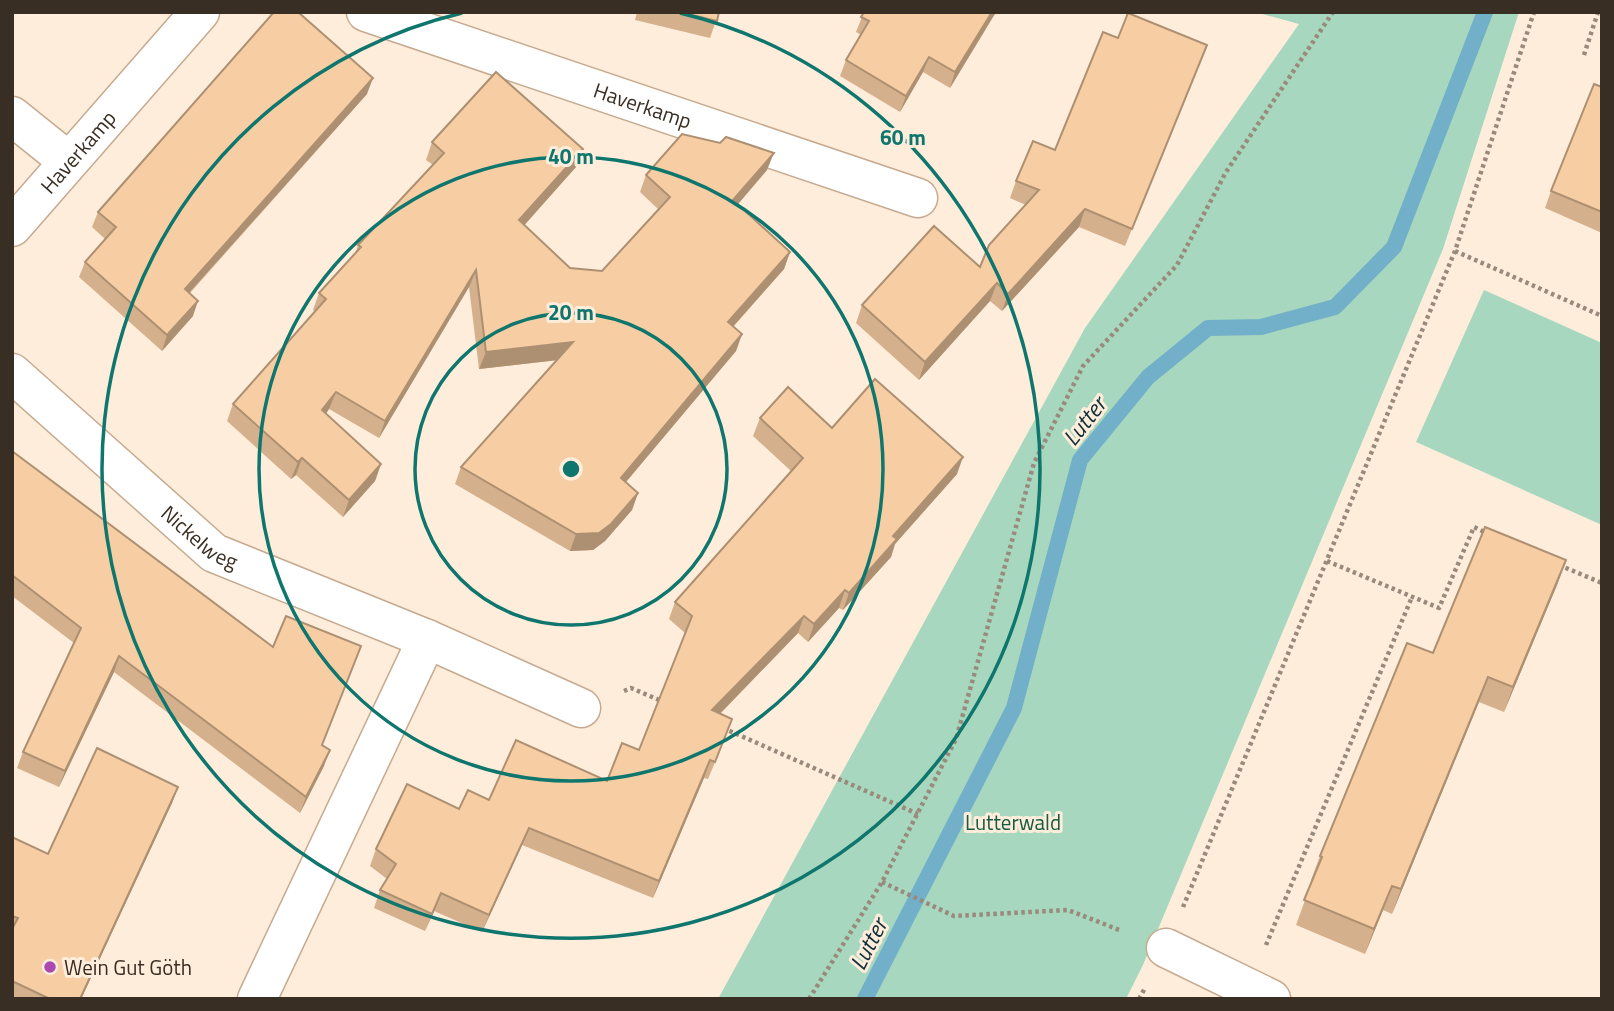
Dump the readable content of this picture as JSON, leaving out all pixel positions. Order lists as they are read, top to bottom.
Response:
{
  "streets": {
    "street": ["Haverkamp", "Nickelweg"]
  },
  "water": ["Lutter"],
  "parks": ["Lutterwald"],
  "places": ["Wein Gut Göth"],
  "rings": ["60 m", "40 m", "20 m"]
}
